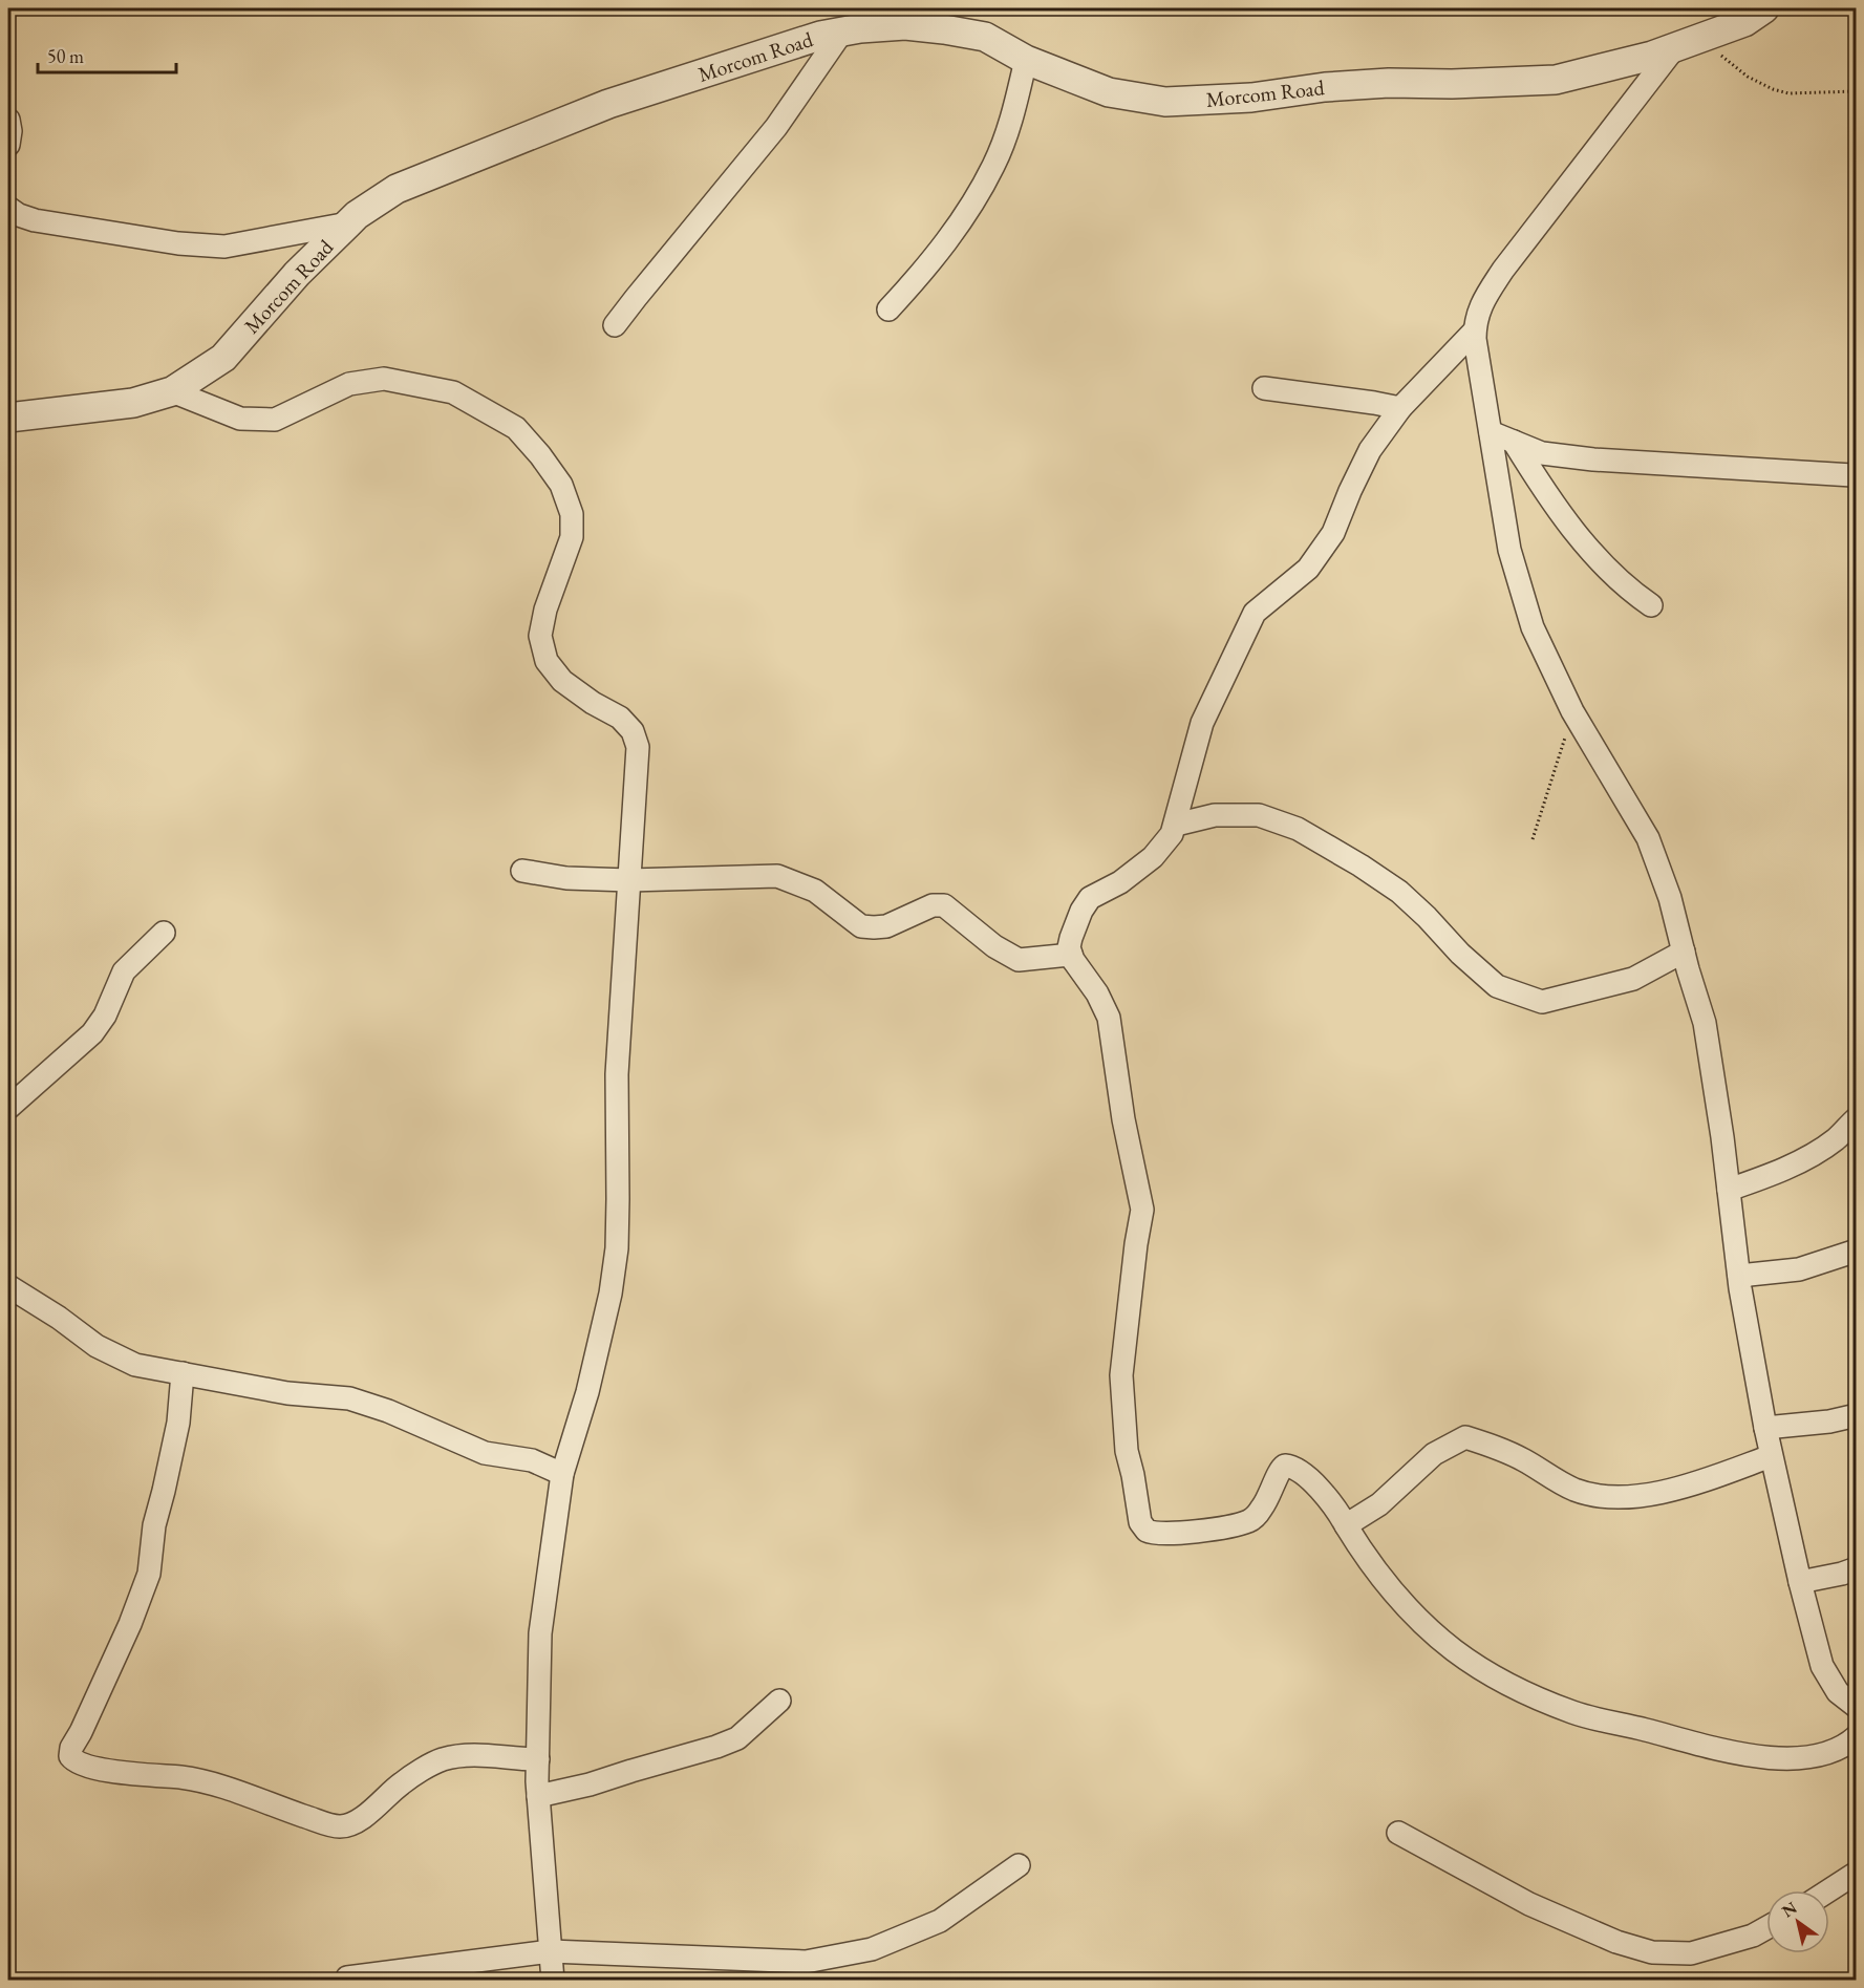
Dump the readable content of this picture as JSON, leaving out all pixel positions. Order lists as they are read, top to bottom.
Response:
{
  "streets": {
    "street": ["Morcom Road"]
  },
  "scale_bar": "50 m",
  "north": "top left"
}
